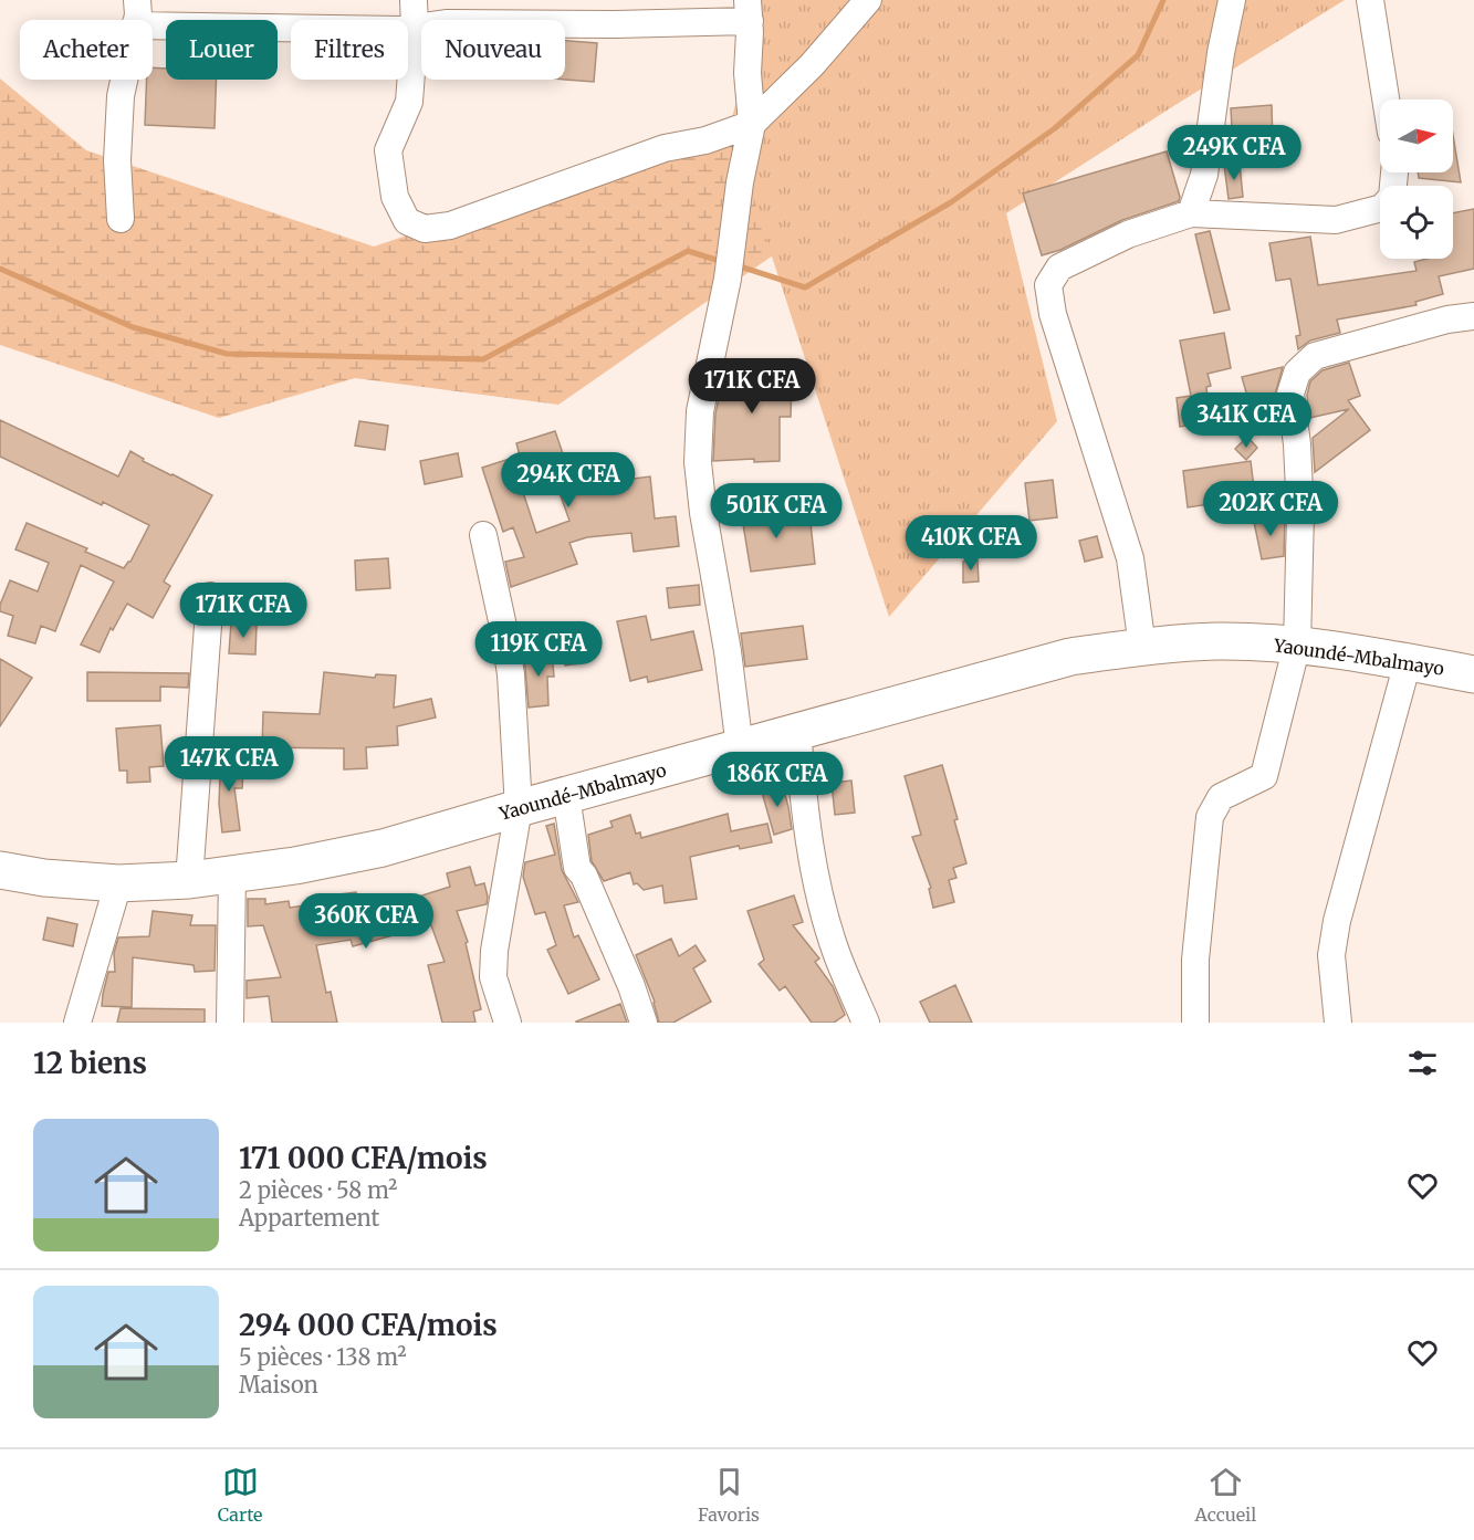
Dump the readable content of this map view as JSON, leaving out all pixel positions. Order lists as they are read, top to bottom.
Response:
{
  "streets": {
    "highway": ["Yaoundé-Mbalmayo"]
  },
  "north": "right",
  "page": {
    "chip": [
      "Acheter",
      "Louer",
      "Filtres",
      "Nouveau"
    ],
    "price": [
      "249K CFA",
      "171K CFA",
      "341K CFA",
      "294K CFA",
      "202K CFA",
      "501K CFA",
      "410K CFA",
      "171K CFA",
      "119K CFA",
      "147K CFA",
      "186K CFA",
      "360K CFA"
    ],
    "heading": "12 biens",
    "list": [
      {
        "name": "171 000 CFA/mois",
        "note": "2 pièces · 58 m² · Appartement"
      },
      {
        "name": "294 000 CFA/mois",
        "note": "5 pièces · 138 m² · Maison"
      }
    ],
    "tabs": ["Carte", "Favoris", "Accueil"]
  }
}
